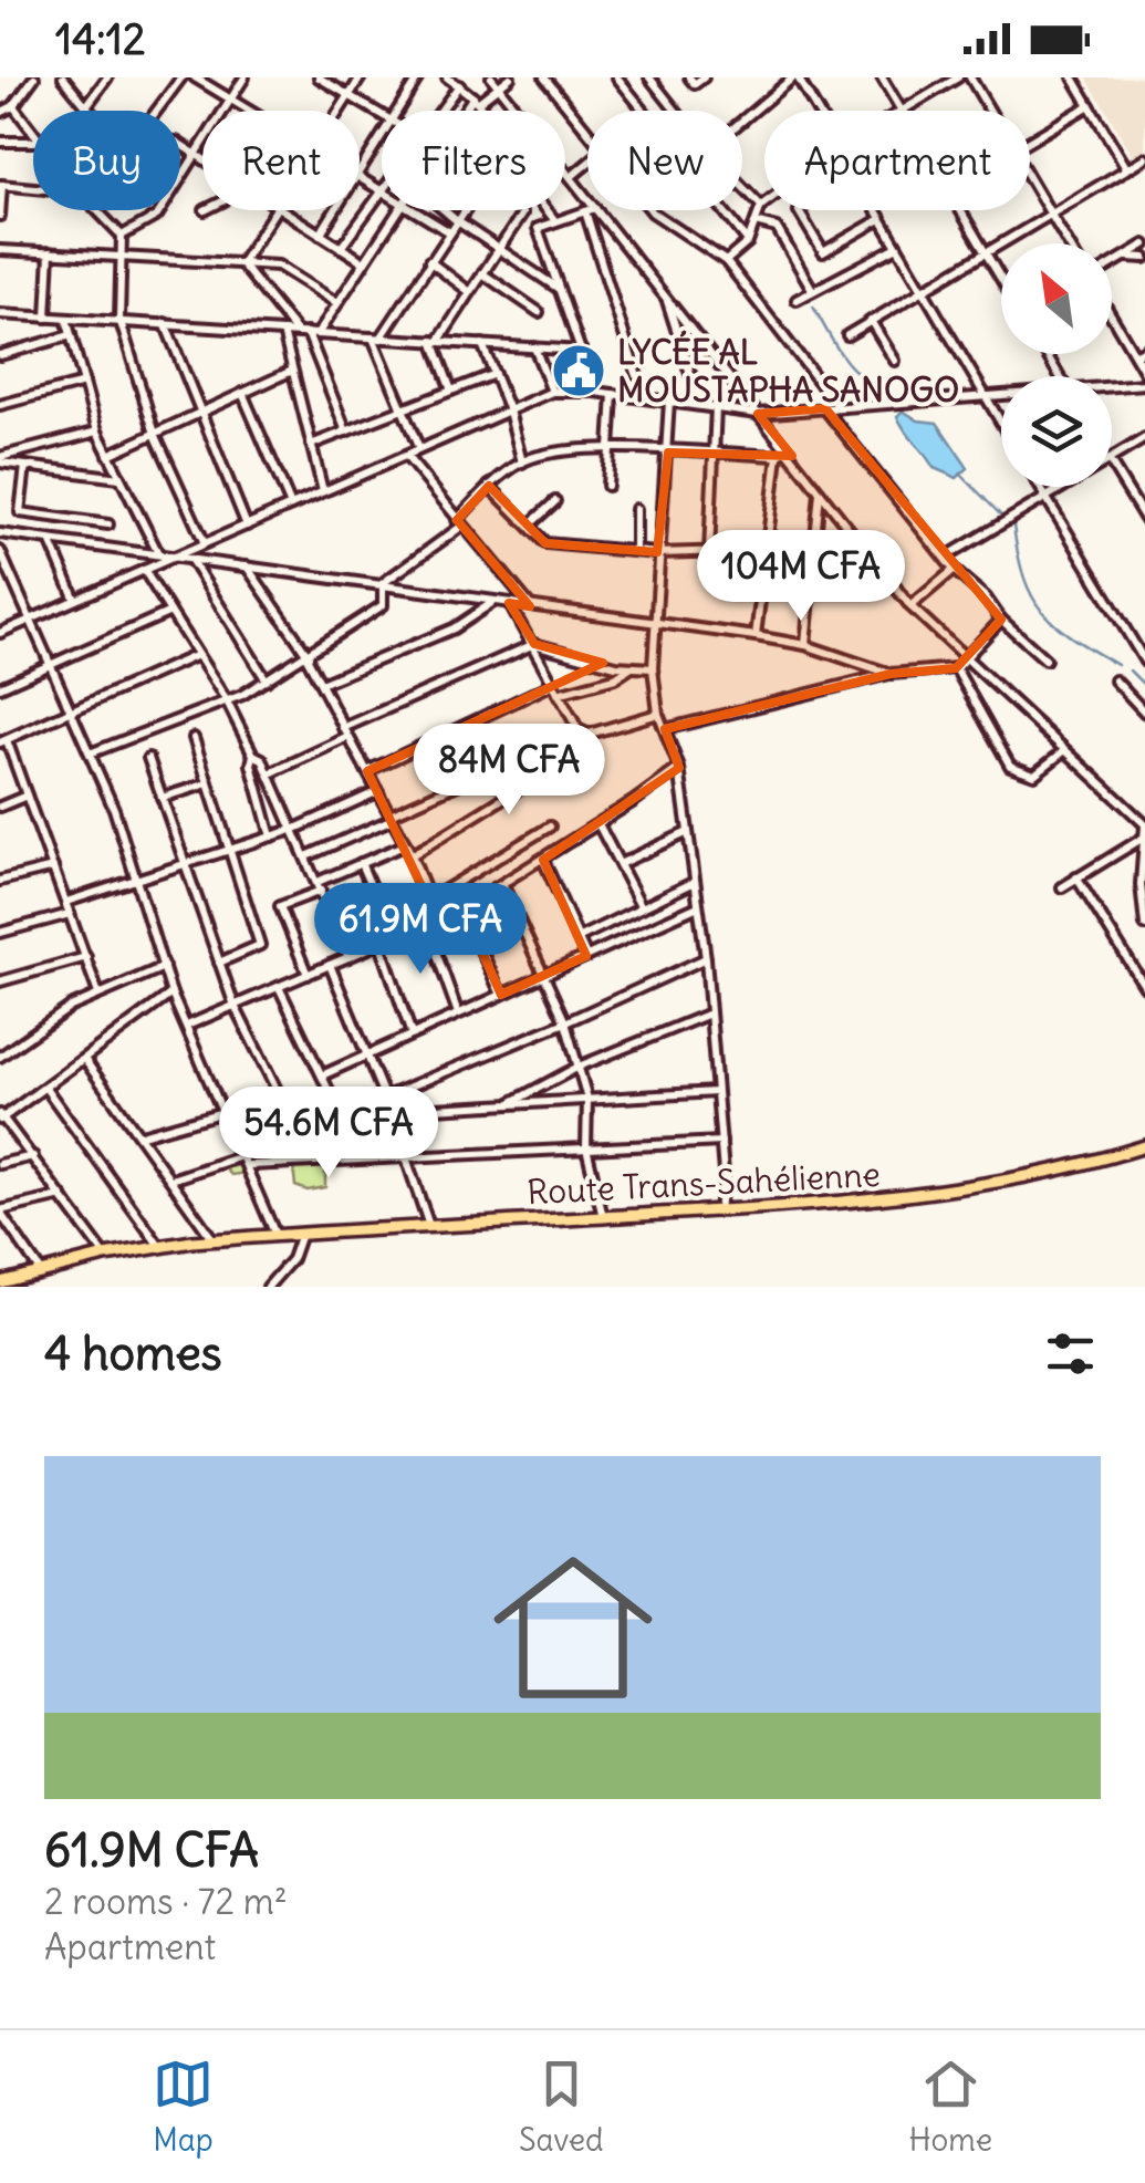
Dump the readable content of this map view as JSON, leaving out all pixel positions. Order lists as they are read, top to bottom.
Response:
{
  "streets": {
    "highway": ["Route Trans-Sahélienne"]
  },
  "places": {
    "public building": ["LYCÉE AL MOUSTAPHA SANOGO"]
  },
  "north": "top left",
  "page": {
    "status": "14:12",
    "chip": [
      "Buy",
      "Rent",
      "Filters",
      "New",
      "Apartment"
    ],
    "price": [
      "104M CFA",
      "84M CFA",
      "61.9M CFA",
      "54.6M CFA"
    ],
    "heading": "4 homes",
    "list": [
      {
        "name": "61.9M CFA",
        "note": "2 rooms · 72 m² · Apartment"
      }
    ],
    "tabs": ["Map", "Saved", "Home"]
  }
}
